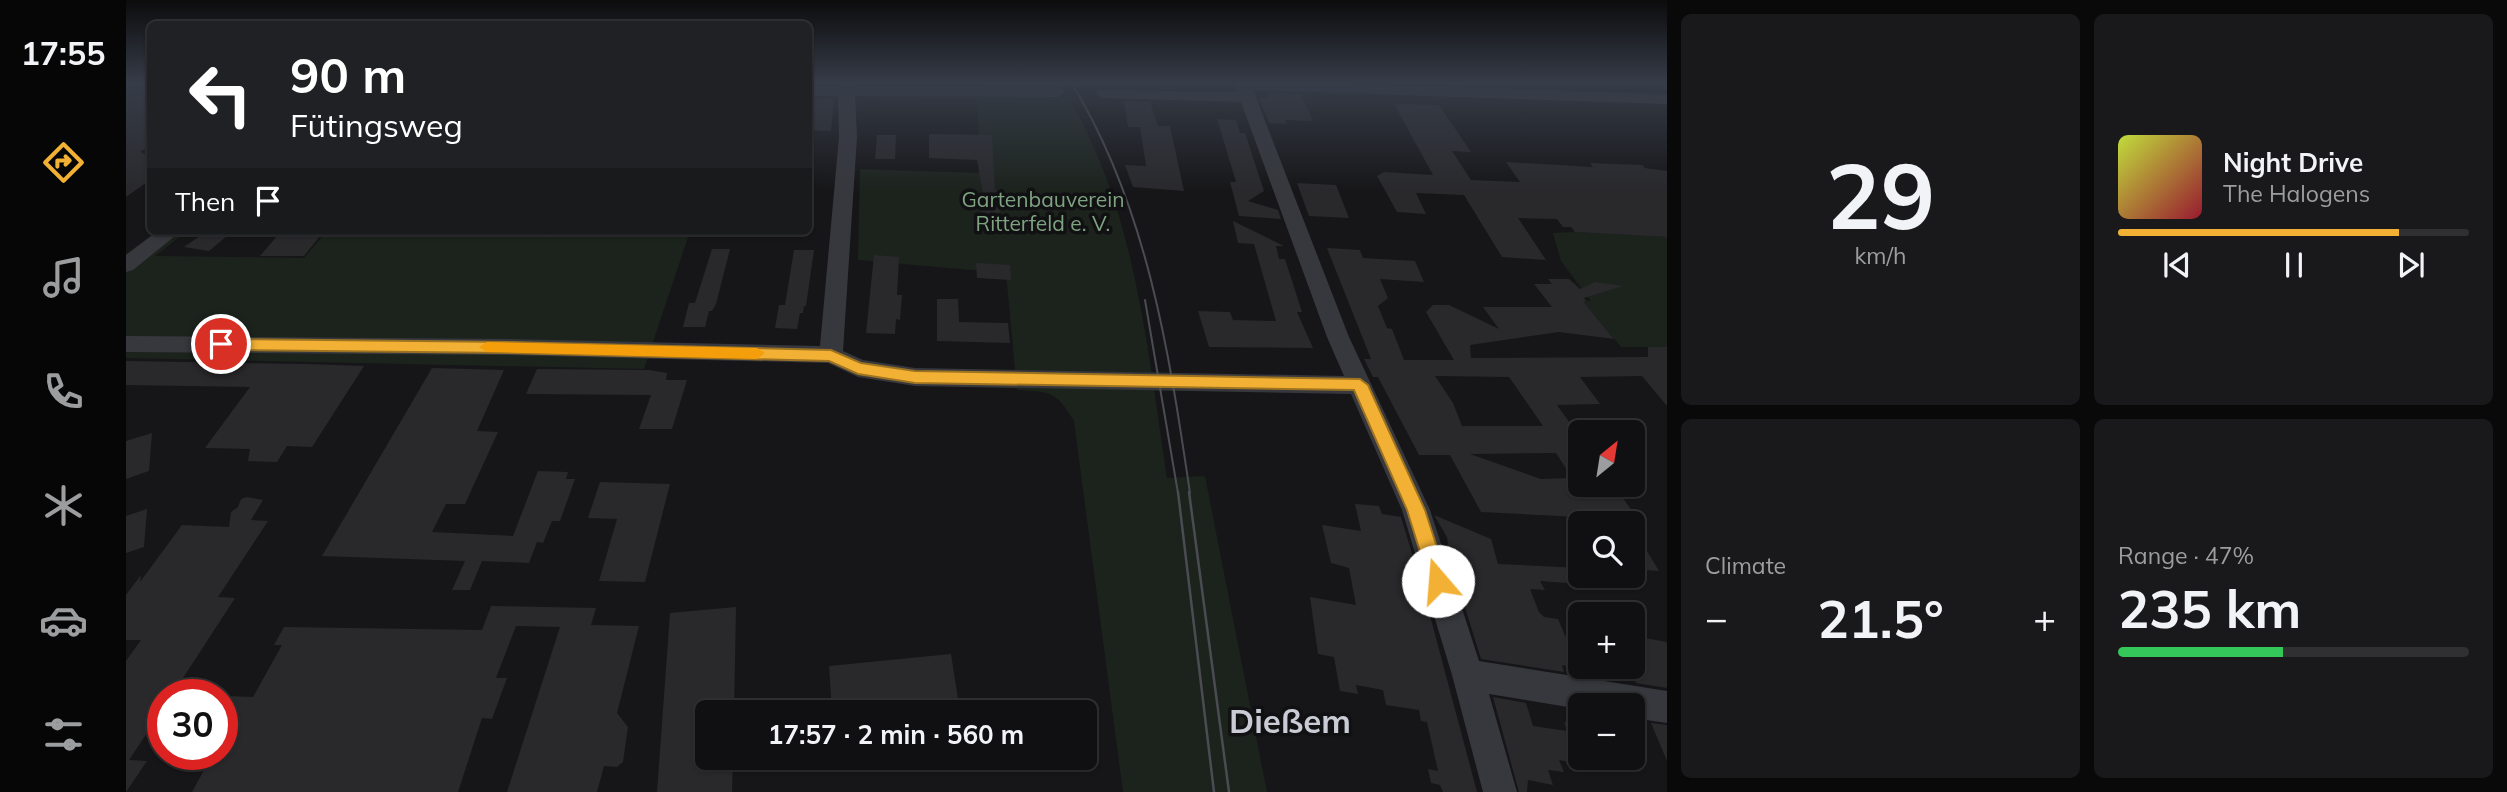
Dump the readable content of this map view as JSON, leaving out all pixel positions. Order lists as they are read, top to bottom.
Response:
{
  "districts": ["Dießem"],
  "parks": ["Gartenbauverein Ritterfeld e. V."],
  "north": "top right",
  "page": {
    "tabs": "17:55",
    "tile": [
      ["29", "km/h"],
      "Climate",
      ["Range · 47%", "235 km"]
    ],
    "turn": ["90 m", "Fütingsweg"],
    "song": ["Night Drive", "The Halogens"],
    "then": "Then",
    "map_buttons": ["+", "−"],
    "heat": ["−", "21.5°", "+"],
    "limit": "30",
    "trip": "17:57 · 2 min · 560 m"
  }
}
